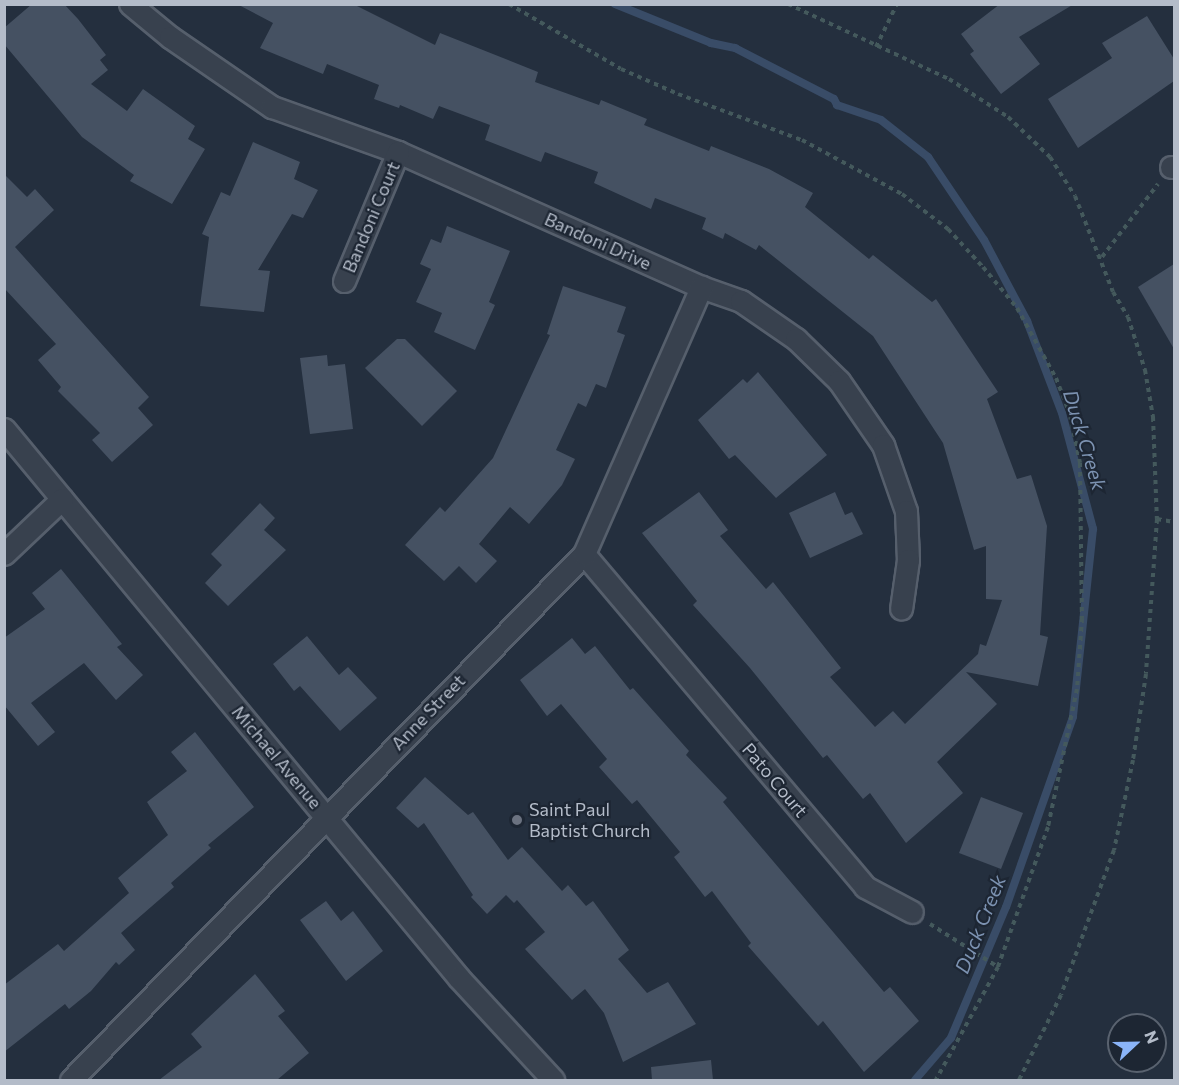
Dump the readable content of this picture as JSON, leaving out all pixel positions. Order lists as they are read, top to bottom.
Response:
{
  "streets": {
    "street": [
      "Bandoni Court",
      "Bandoni Drive",
      "Anne Street",
      "Michael Avenue",
      "Pato Court"
    ]
  },
  "crossings": [
    ["Bandoni Court", "Bandoni Drive"],
    ["Bandoni Drive", "Anne Street"],
    ["Anne Street", "Michael Avenue"],
    ["Anne Street", "Pato Court"]
  ],
  "water": ["Duck Creek"],
  "places": ["Saint Paul Baptist Church"],
  "north": "right"
}
